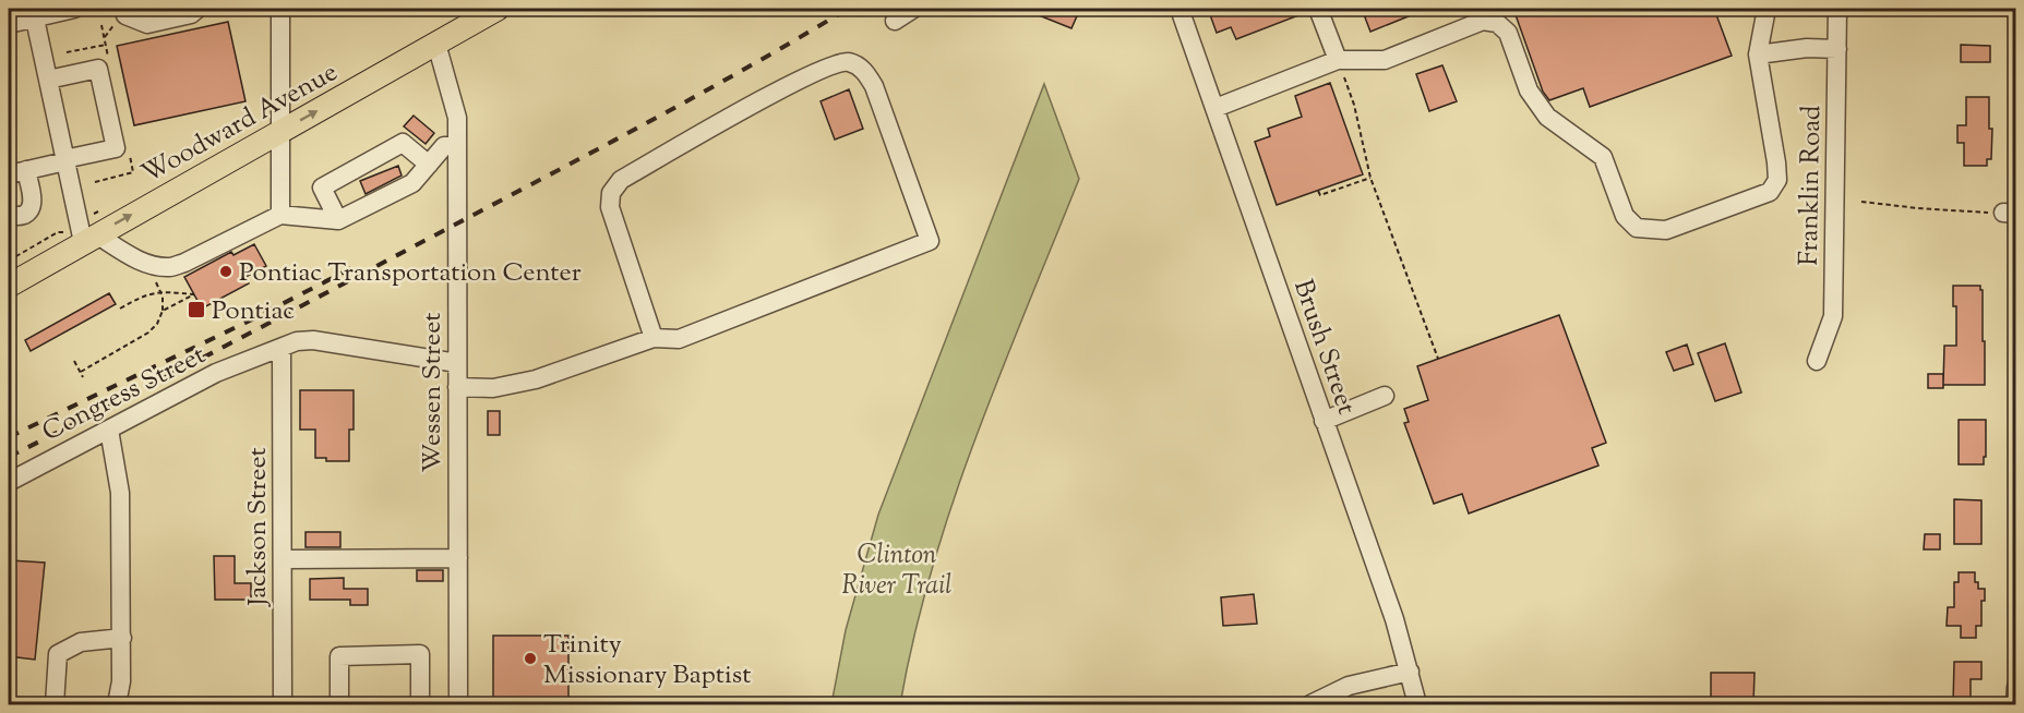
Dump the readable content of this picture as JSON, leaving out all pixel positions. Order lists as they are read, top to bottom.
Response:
{
  "streets": {
    "main road": ["Woodward Avenue"],
    "street": [
      "Franklin Road",
      "Brush Street",
      "Congress Street",
      "Wessen Street",
      "Jackson Street"
    ]
  },
  "crossings": [
    ["Woodward Avenue", "Wessen Street"],
    ["Congress Street", "Wessen Street"],
    ["Congress Street", "Jackson Street"]
  ],
  "one_way": ["Woodward Avenue"],
  "parks": ["Clinton River Trail"],
  "places": {
    "other": ["Pontiac Transportation Center", "Trinity Missionary Baptist"],
    "transit": ["Pontiac"]
  }
}
